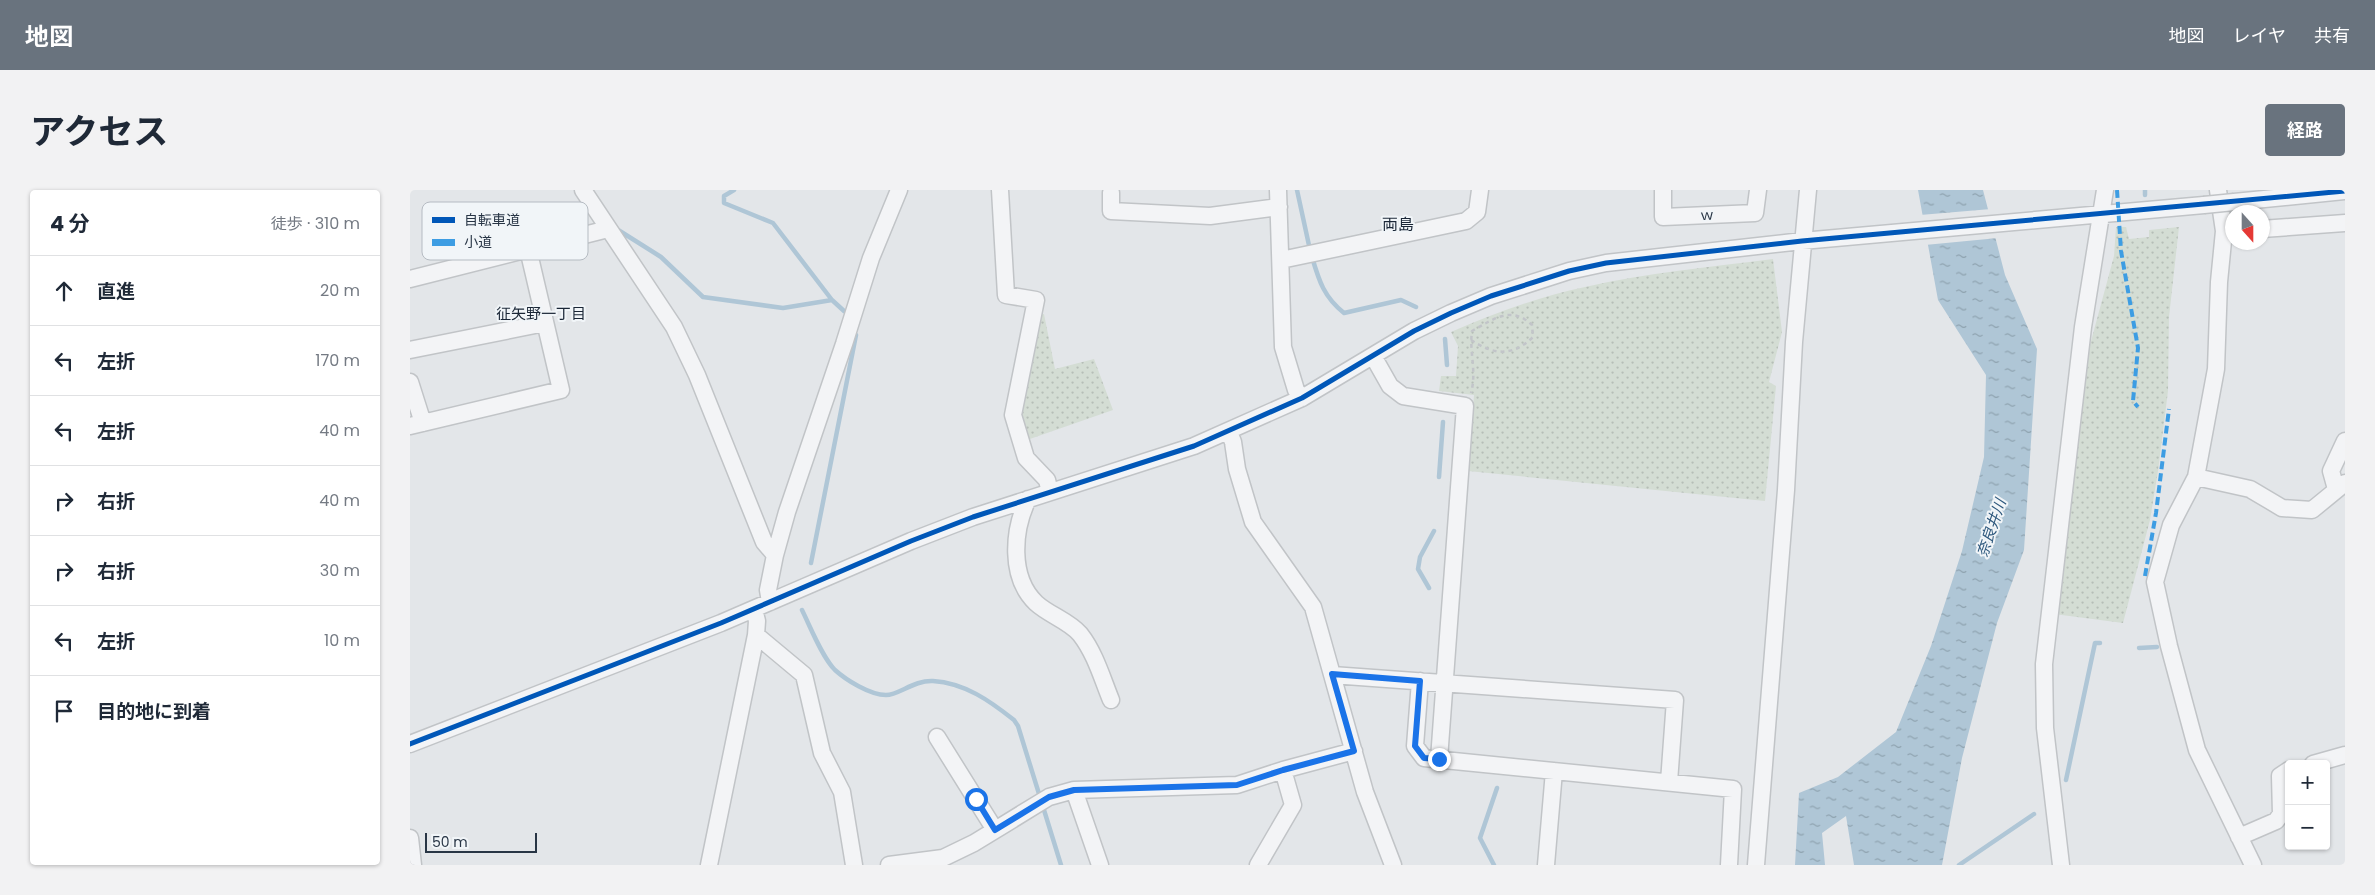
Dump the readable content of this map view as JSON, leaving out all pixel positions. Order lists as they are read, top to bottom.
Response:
{
  "streets": {
    "street": ["ｗ"]
  },
  "districts": ["両島", "征矢野一丁目"],
  "water": ["奈良井川"],
  "legend": ["自転車道", "小道"],
  "scale_bar": "50 m",
  "north": "bottom",
  "page": {
    "header": "地図",
    "nav": ["地図", "レイヤ", "共有"],
    "title": "アクセス",
    "buttons": "経路",
    "heading": ["4 分", "徒歩 · 310 m"],
    "list": [
      ["直進", "20 m"],
      ["左折", "170 m"],
      ["左折", "40 m"],
      ["右折", "40 m"],
      ["右折", "30 m"],
      ["左折", "10 m"],
      "目的地に到着"
    ],
    "map_buttons": ["+", "−"],
    "scale": "50 m"
  }
}
